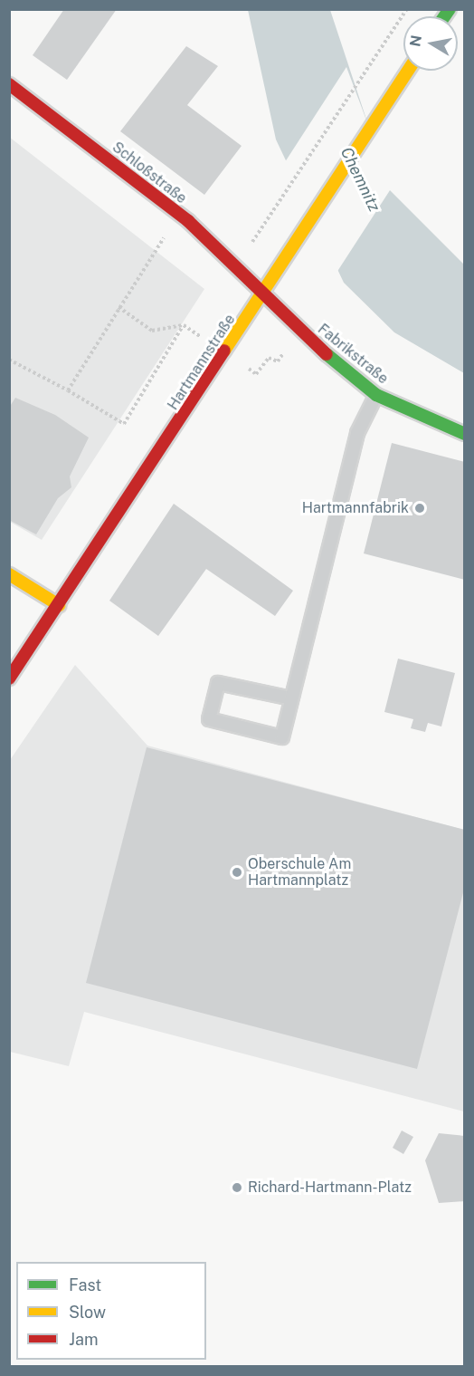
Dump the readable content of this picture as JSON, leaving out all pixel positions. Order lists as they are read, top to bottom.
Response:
{
  "streets": {
    "main road": ["Schloßstraße", "Fabrikstraße", "Hartmannstraße"]
  },
  "crossings": [
    ["Schloßstraße", "Fabrikstraße"],
    ["Schloßstraße", "Hartmannstraße"],
    ["Fabrikstraße", "Hartmannstraße"]
  ],
  "water": ["Chemnitz"],
  "places": ["Hartmannfabrik", "Oberschule Am Hartmannplatz", "Richard-Hartmann-Platz"],
  "legend": ["Fast", "Slow", "Jam"],
  "north": "left"
}
